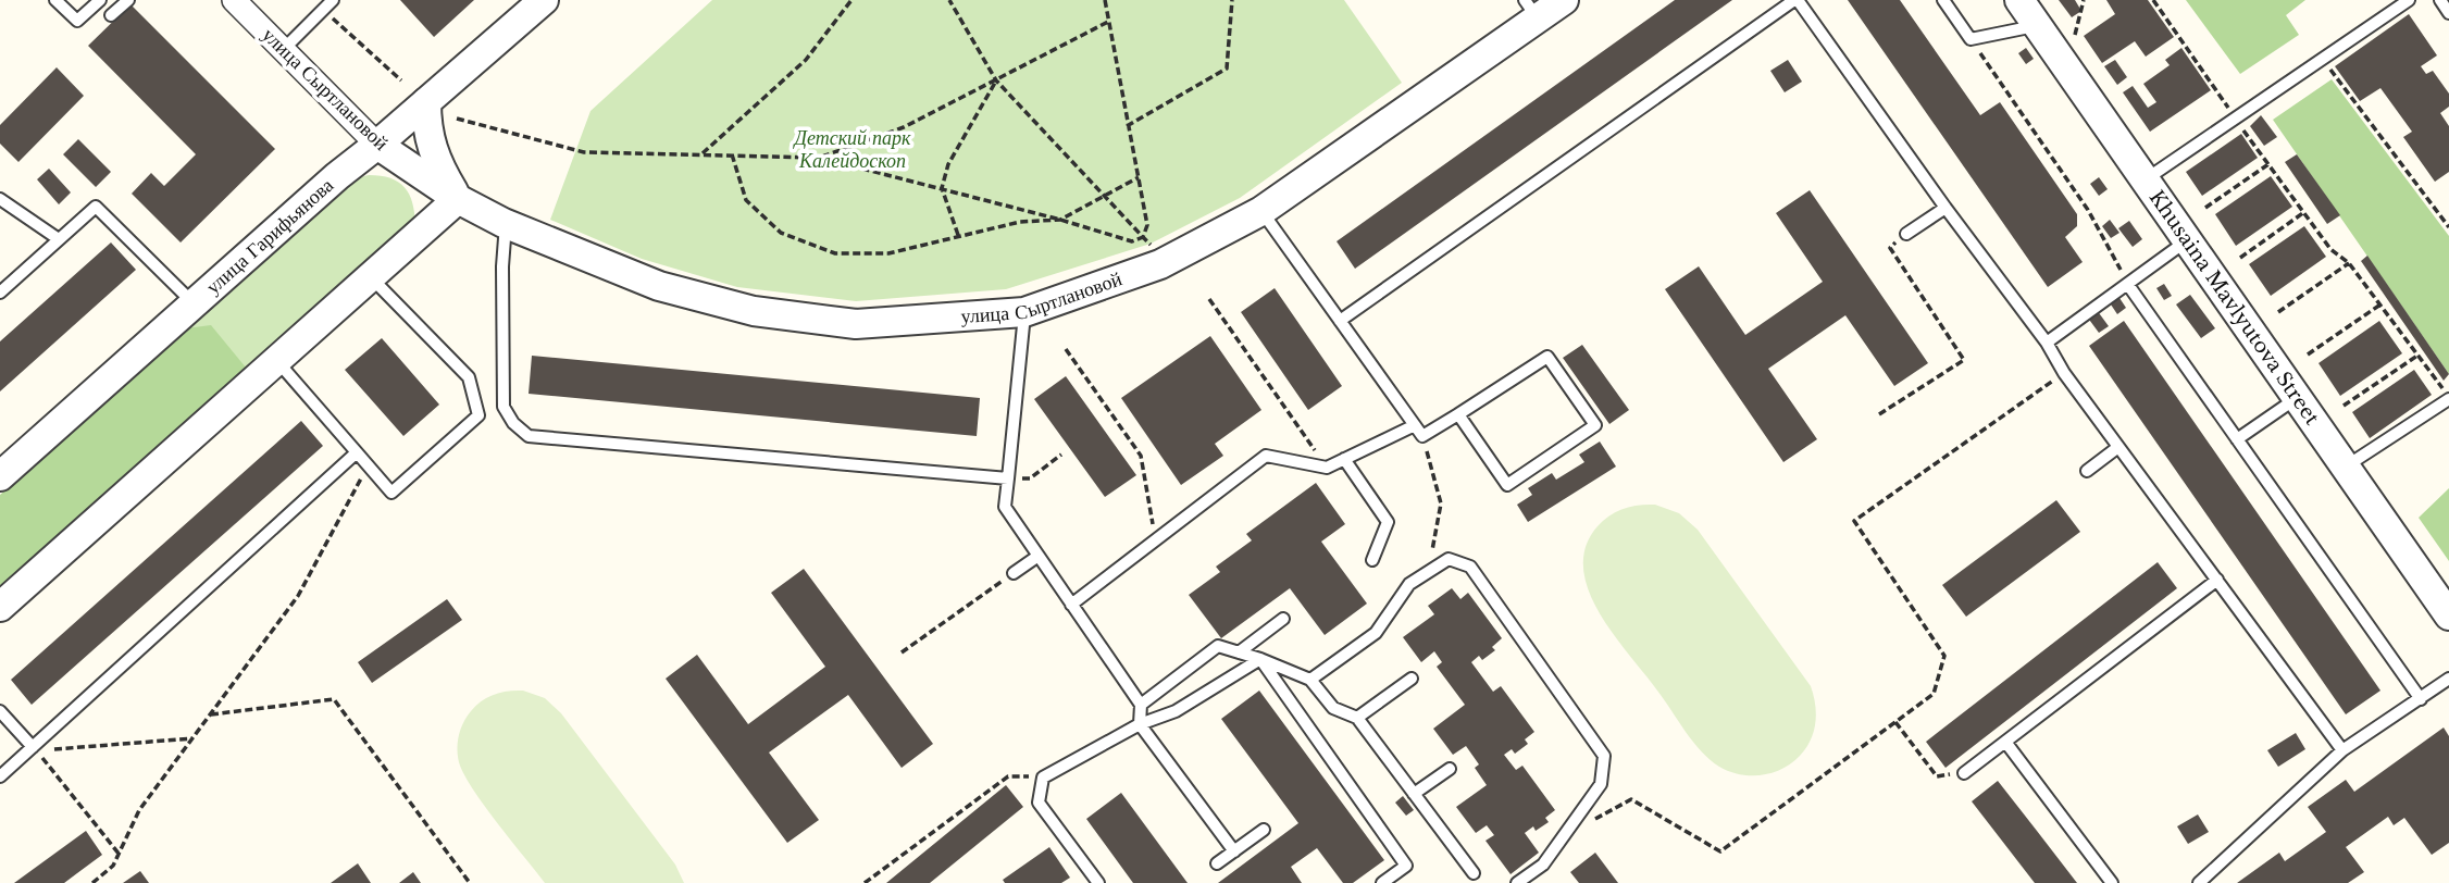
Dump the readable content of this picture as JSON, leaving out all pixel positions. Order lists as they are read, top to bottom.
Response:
{
  "streets": {
    "street": ["улица Сыртлановой", "улица Гарифьянова", "Khusaina Mavlyutova Street"]
  },
  "crossings": [
    ["улица Сыртлановой", "улица Гарифьянова"]
  ],
  "parks": ["Детский парк Калейдоскоп"]
}
